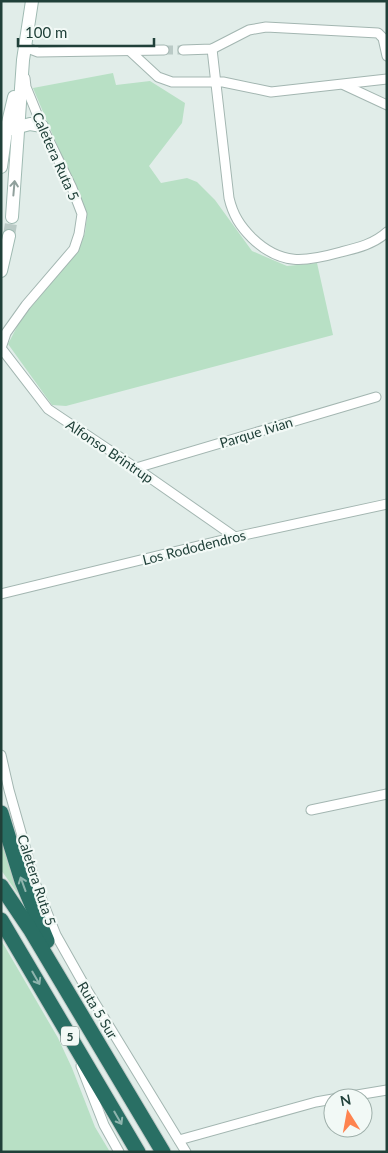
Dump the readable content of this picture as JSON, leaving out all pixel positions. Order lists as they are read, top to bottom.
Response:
{
  "streets": {
    "highway": ["Ruta 5 Sur", "5"],
    "street": [
      "Caletera Ruta 5",
      "Parque Ivian",
      "Alfonso Brintrup",
      "Los Rododendros"
    ]
  },
  "crossings": [
    ["Caletera Ruta 5", "Alfonso Brintrup"],
    ["Parque Ivian", "Alfonso Brintrup"],
    ["Alfonso Brintrup", "Los Rododendros"]
  ],
  "scale_bar": "100 m",
  "north": "top"
}
